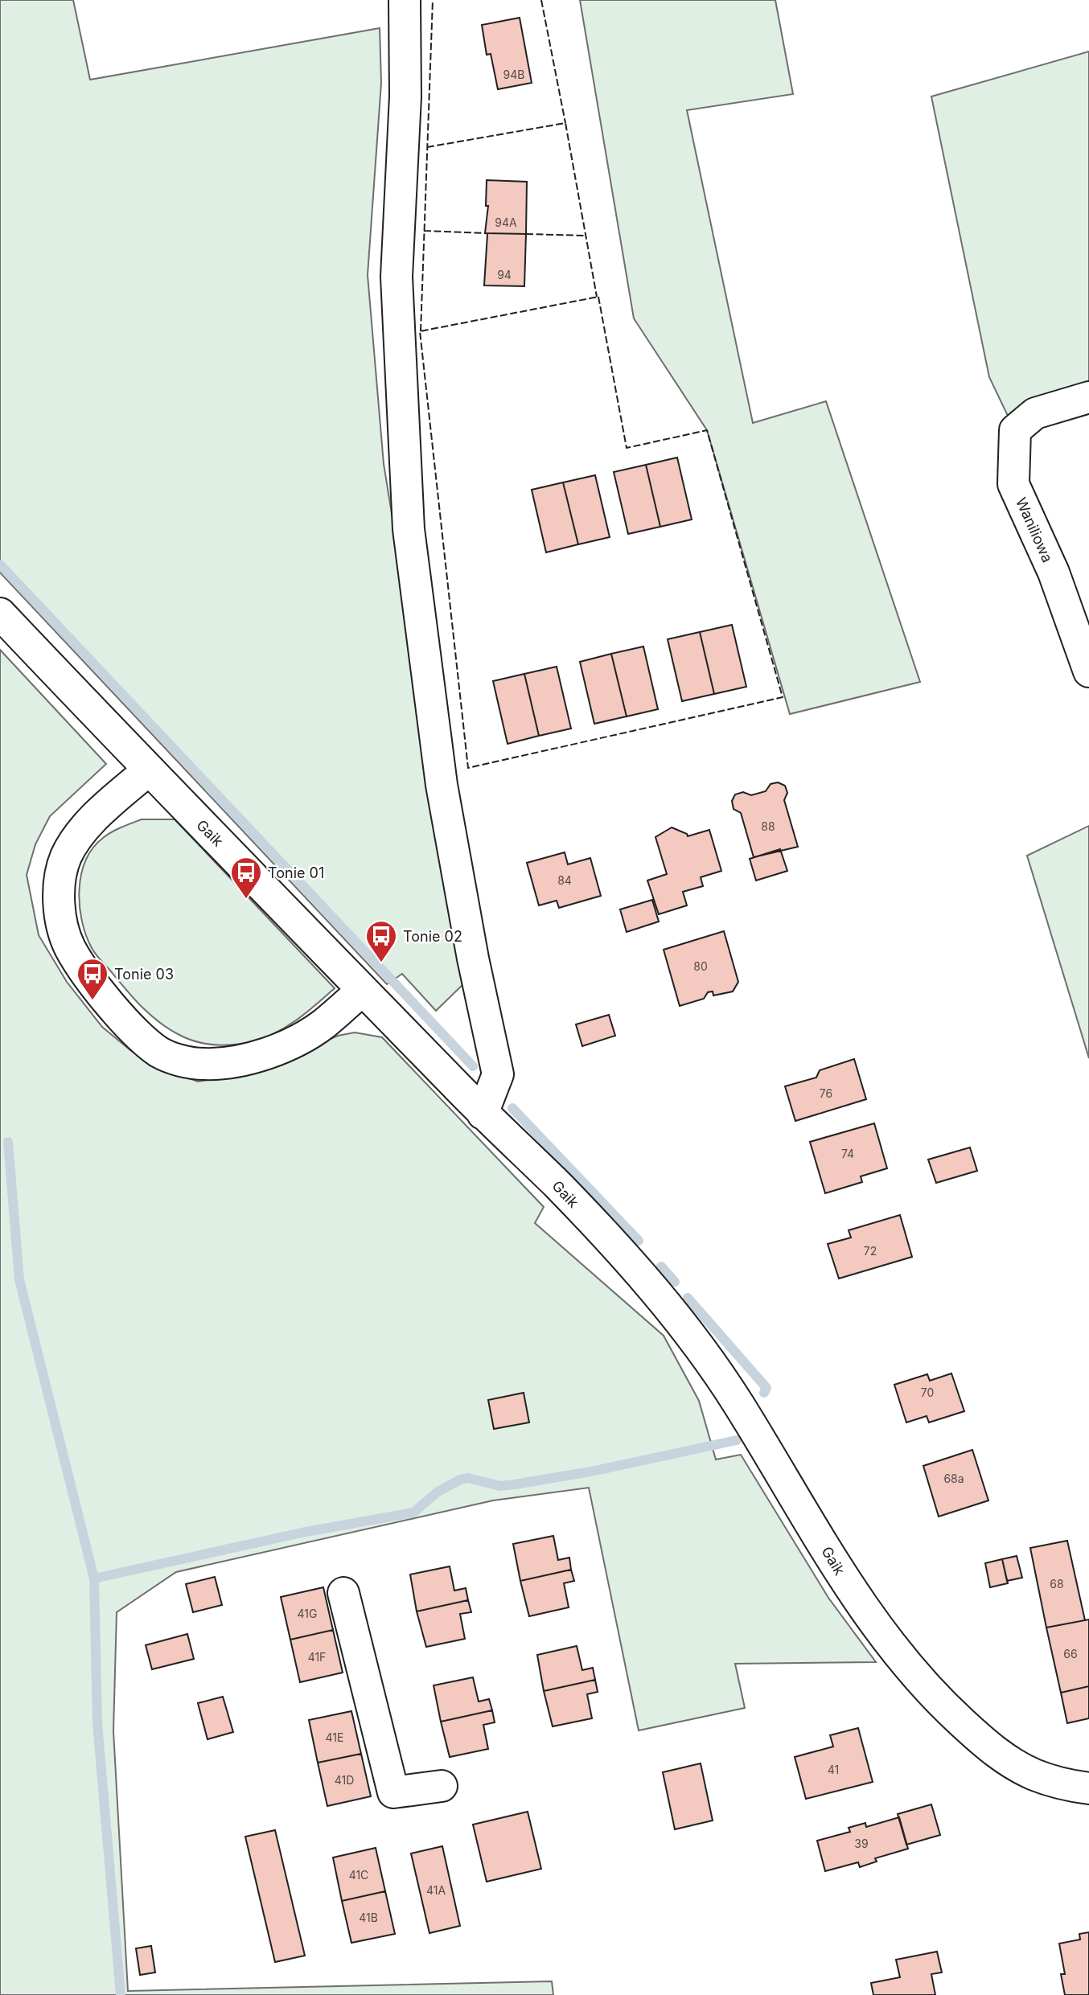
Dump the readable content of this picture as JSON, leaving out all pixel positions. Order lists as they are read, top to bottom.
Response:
{
  "streets": {
    "street": ["Waniliowa", "Gaik"]
  },
  "places": {
    "bus stop": ["Tonie 01", "Tonie 02", "Tonie 03"]
  },
  "house_numbers": [
    "94B",
    "94A",
    "94",
    "88",
    "84",
    "80",
    "76",
    "74",
    "72",
    "70",
    "68a",
    "68",
    "41G",
    "66",
    "41F",
    "41E",
    "41",
    "41D",
    "39",
    "41C",
    "41A",
    "41B"
  ]
}
